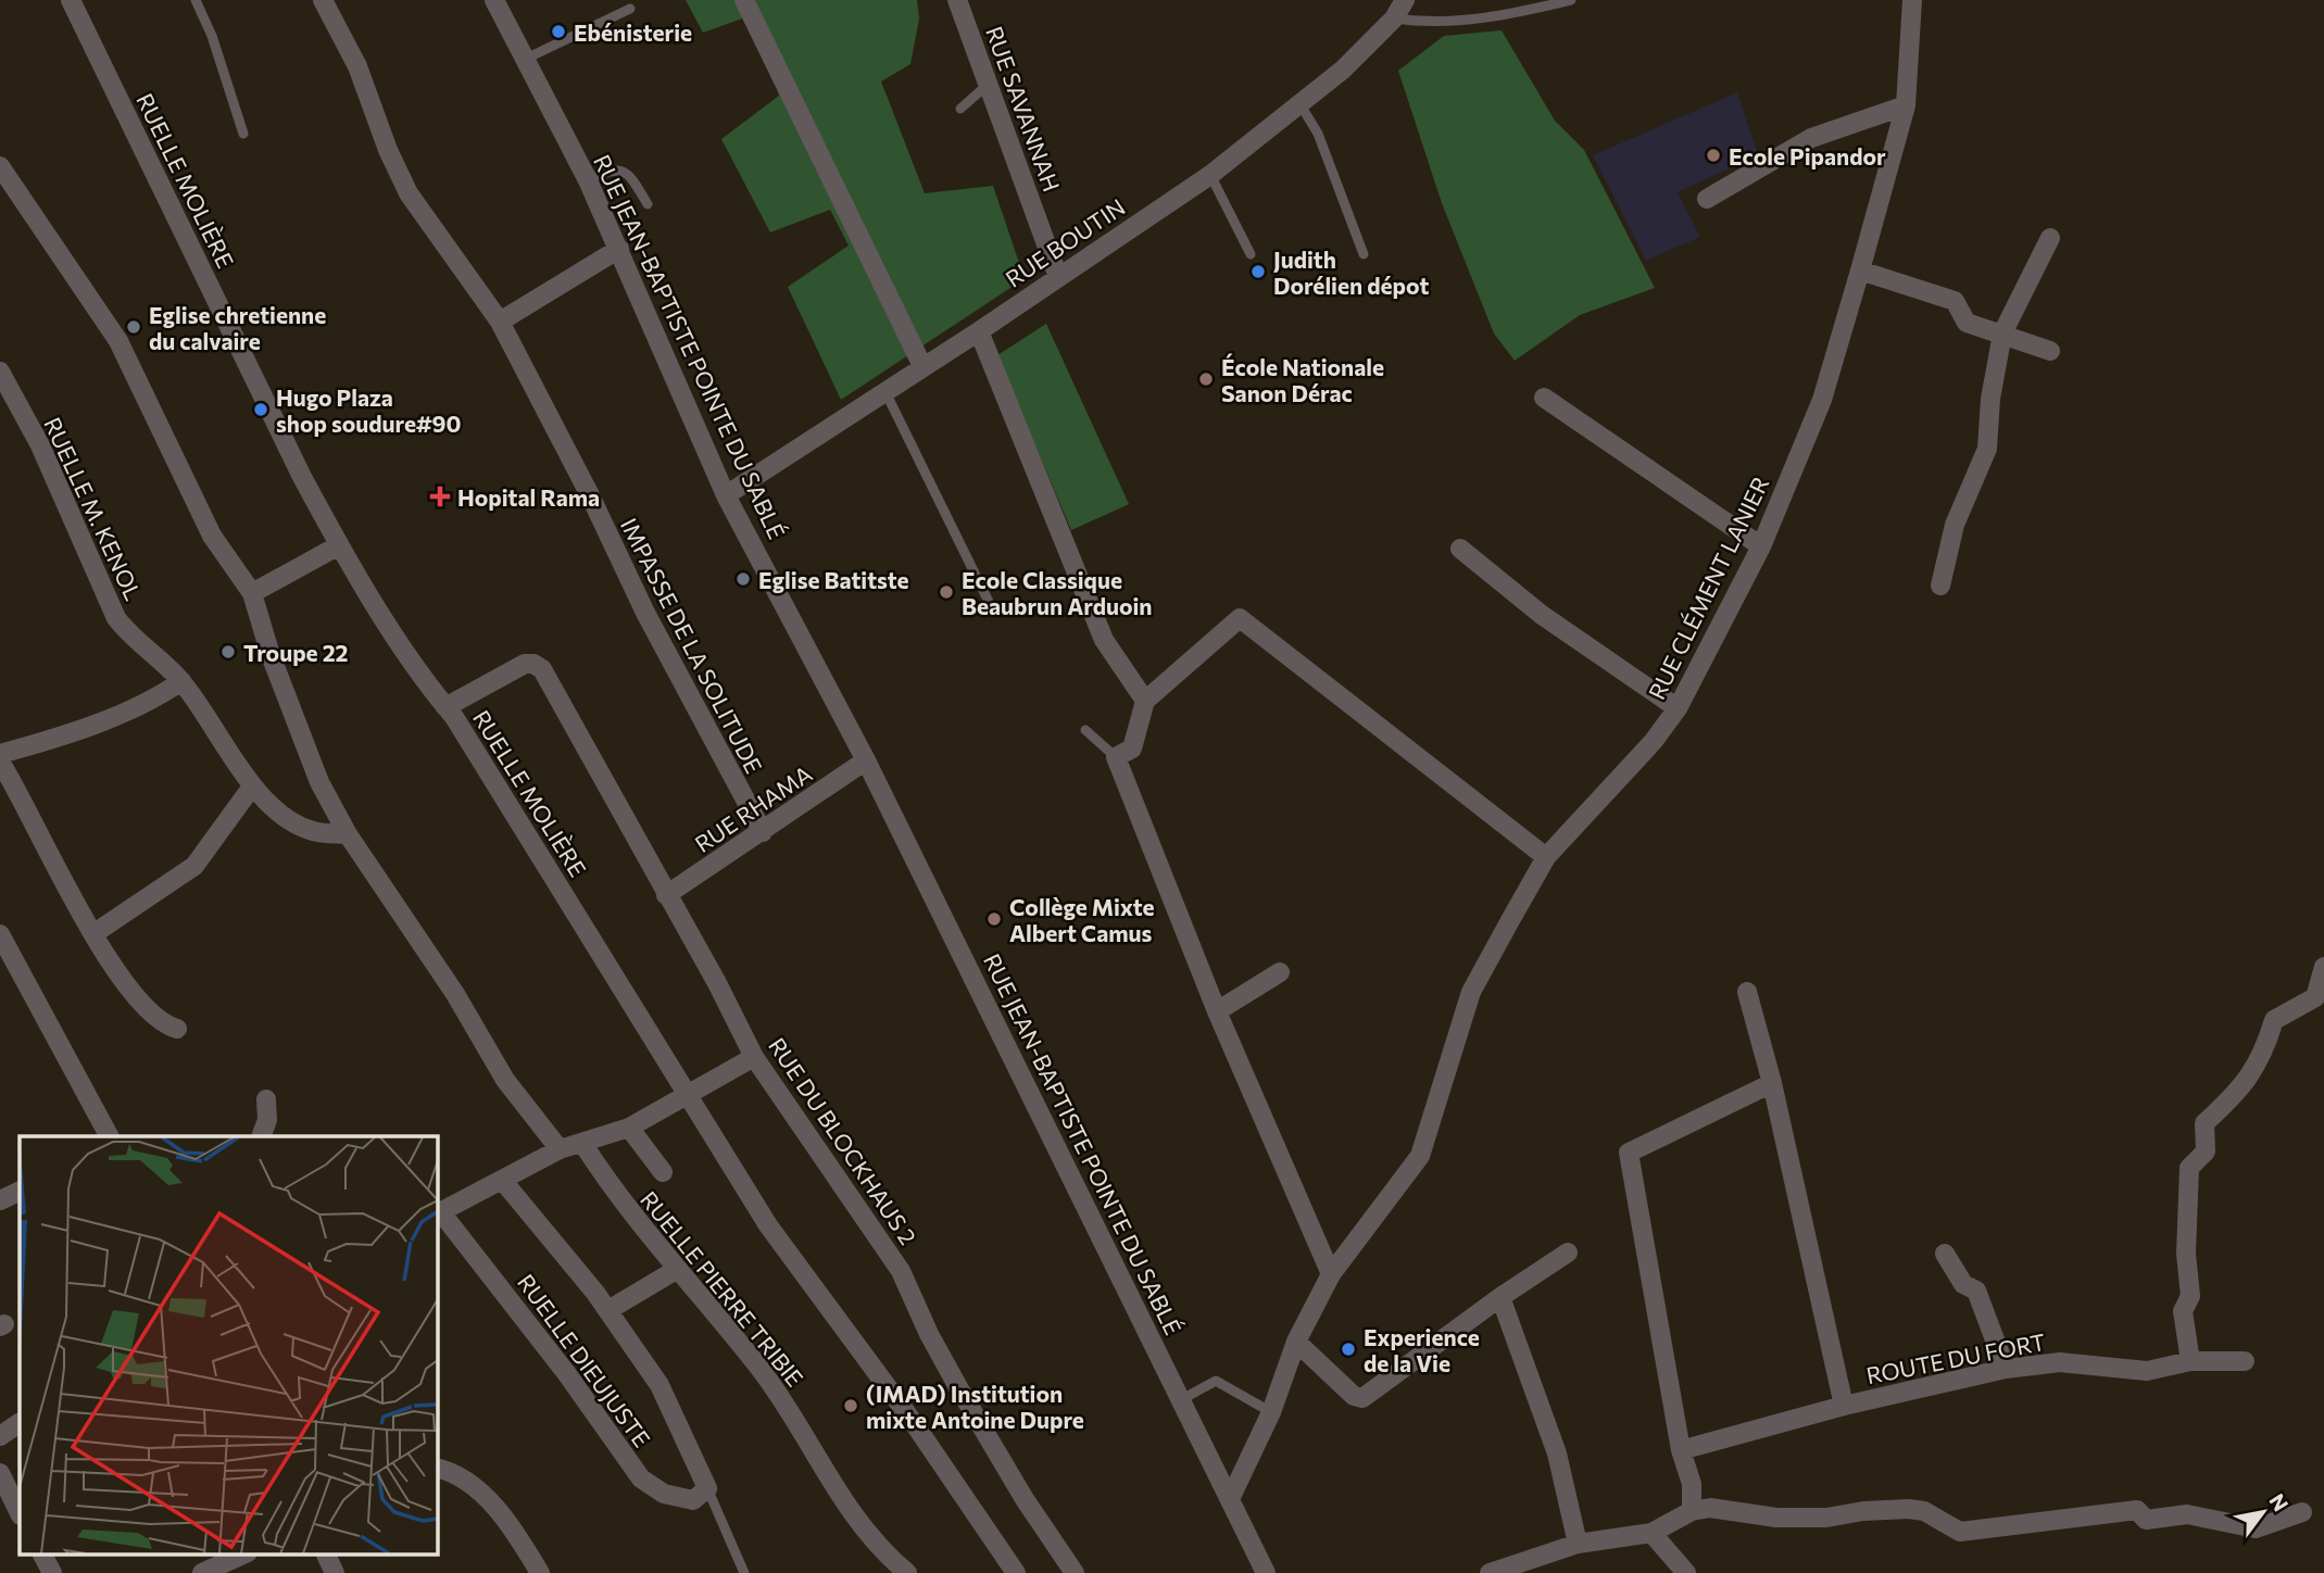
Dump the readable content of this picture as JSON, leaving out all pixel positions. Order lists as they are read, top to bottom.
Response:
{
  "streets": {
    "street": [
      "RUE SAVANNAH",
      "RUELLE MOLIÈRE",
      "RUE BOUTIN",
      "RUE JEAN-BAPTISTE POINTE DU SABLÉ",
      "RUELLE M. KENOL",
      "RUE CLÉMENT LANIER",
      "IMPASSE DE LA SOLITUDE",
      "RUE RHAMA",
      "RUE DU BLOCKHAUS 2",
      "RUELLE PIERRE TRIBIE",
      "ROUTE DU FORT",
      "RUELLE DIEUJUSTE"
    ]
  },
  "crossings": [
    ["RUE SAVANNAH", "RUE BOUTIN"],
    ["RUELLE MOLIÈRE", "RUE DU BLOCKHAUS 2"],
    ["RUE BOUTIN", "RUE JEAN-BAPTISTE POINTE DU SABLÉ"],
    ["RUE JEAN-BAPTISTE POINTE DU SABLÉ", "RUE CLÉMENT LANIER"],
    ["RUE JEAN-BAPTISTE POINTE DU SABLÉ", "RUE RHAMA"],
    ["IMPASSE DE LA SOLITUDE", "RUE RHAMA"],
    ["RUE RHAMA", "RUE DU BLOCKHAUS 2"]
  ],
  "places": {
    "other": [
      "Ebénisterie",
      "Ecole Pipandor",
      "Judith Dorélien dépot",
      "Eglise chretienne du calvaire",
      "École Nationale Sanon Dérac",
      "Hugo Plaza shop soudure#90",
      "Eglise Batitste",
      "Ecole Classique Beaubrun Arduoin",
      "Troupe 22",
      "Collège Mixte Albert Camus",
      "Experience de la Vie",
      "(IMAD) Institution mixte Antoine Dupre"
    ],
    "health": ["Hopital Rama"]
  },
  "north": "top right"
}
